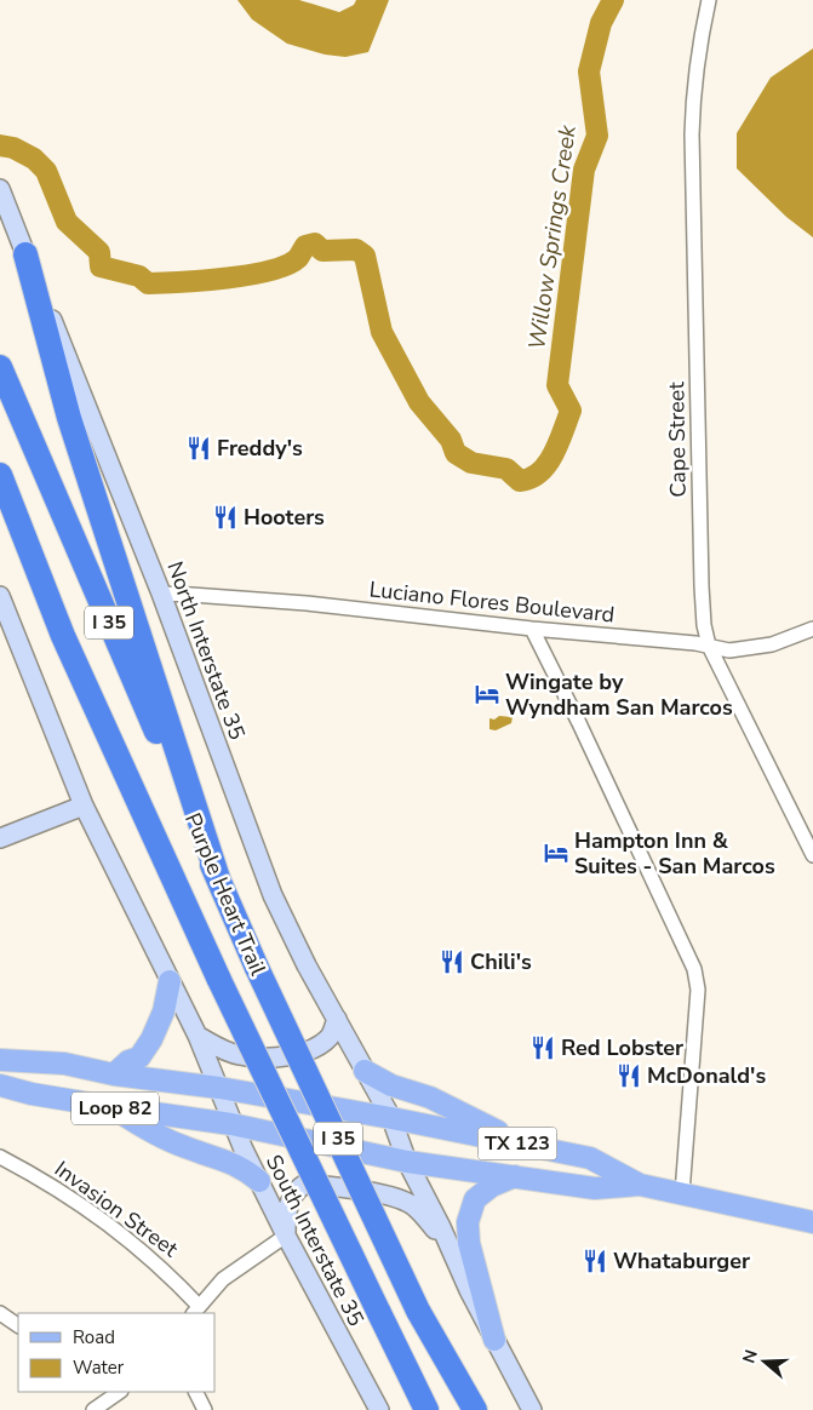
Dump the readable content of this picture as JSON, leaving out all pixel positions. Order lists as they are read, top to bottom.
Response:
{
  "streets": {
    "highway": ["I 35", "Purple Heart Trail"],
    "main road": [
      "North Interstate 35",
      "Loop 82",
      "TX 123",
      "South Interstate 35"
    ],
    "street": ["Cape Street", "Luciano Flores Boulevard", "Invasion Street"]
  },
  "crossings": [
    ["Cape Street", "Luciano Flores Boulevard"],
    ["Luciano Flores Boulevard", "North Interstate 35"],
    ["North Interstate 35", "TX 123"],
    ["Loop 82", "TX 123"],
    ["Loop 82", "South Interstate 35"],
    ["TX 123", "South Interstate 35"]
  ],
  "water": ["Willow Springs Creek"],
  "places": {
    "restaurant": [
      "Freddy's",
      "Hooters",
      "Chili's",
      "Red Lobster",
      "McDonald's",
      "Whataburger"
    ],
    "hotel": ["Wingate by Wyndham San Marcos", "Hampton Inn & Suites - San Marcos"]
  },
  "legend": ["Road", "Water"],
  "north": "left"
}
